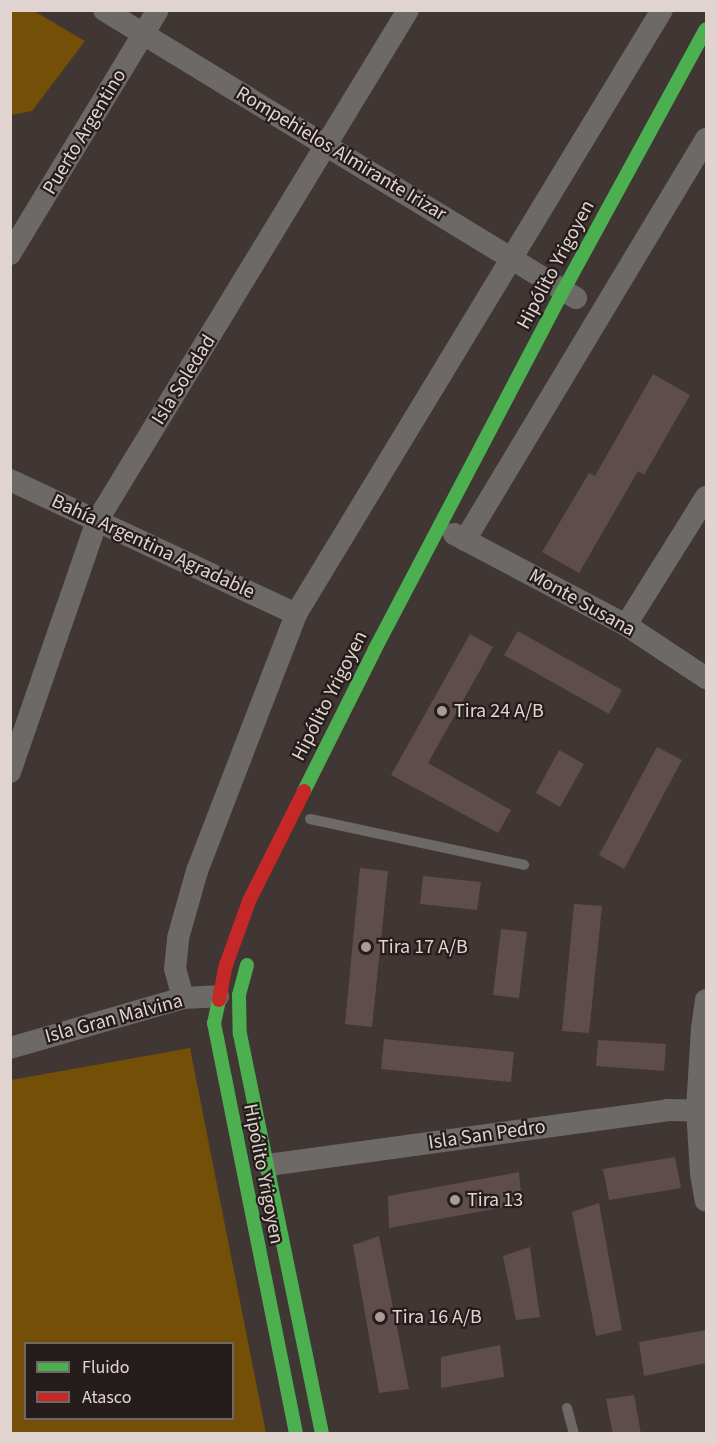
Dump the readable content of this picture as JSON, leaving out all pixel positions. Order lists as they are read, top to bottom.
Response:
{
  "streets": {
    "main road": ["Hipólito Yrigoyen"],
    "street": [
      "Puerto Argentino",
      "Rompehielos Almirante Irizar",
      "Isla Soledad",
      "Bahía Argentina Agradable",
      "Monte Susana",
      "Isla Gran Malvina",
      "Isla San Pedro"
    ]
  },
  "crossings": [
    ["Puerto Argentino", "Rompehielos Almirante Irizar"],
    ["Rompehielos Almirante Irizar", "Hipólito Yrigoyen"],
    ["Rompehielos Almirante Irizar", "Isla Soledad"],
    ["Hipólito Yrigoyen", "Isla Gran Malvina"],
    ["Hipólito Yrigoyen", "Isla San Pedro"],
    ["Isla Soledad", "Bahía Argentina Agradable"]
  ],
  "places": [
    "Tira 24 A/B",
    "Tira 17 A/B",
    "Tira 13",
    "Tira 16 A/B"
  ],
  "legend": ["Fluido", "Atasco"]
}
